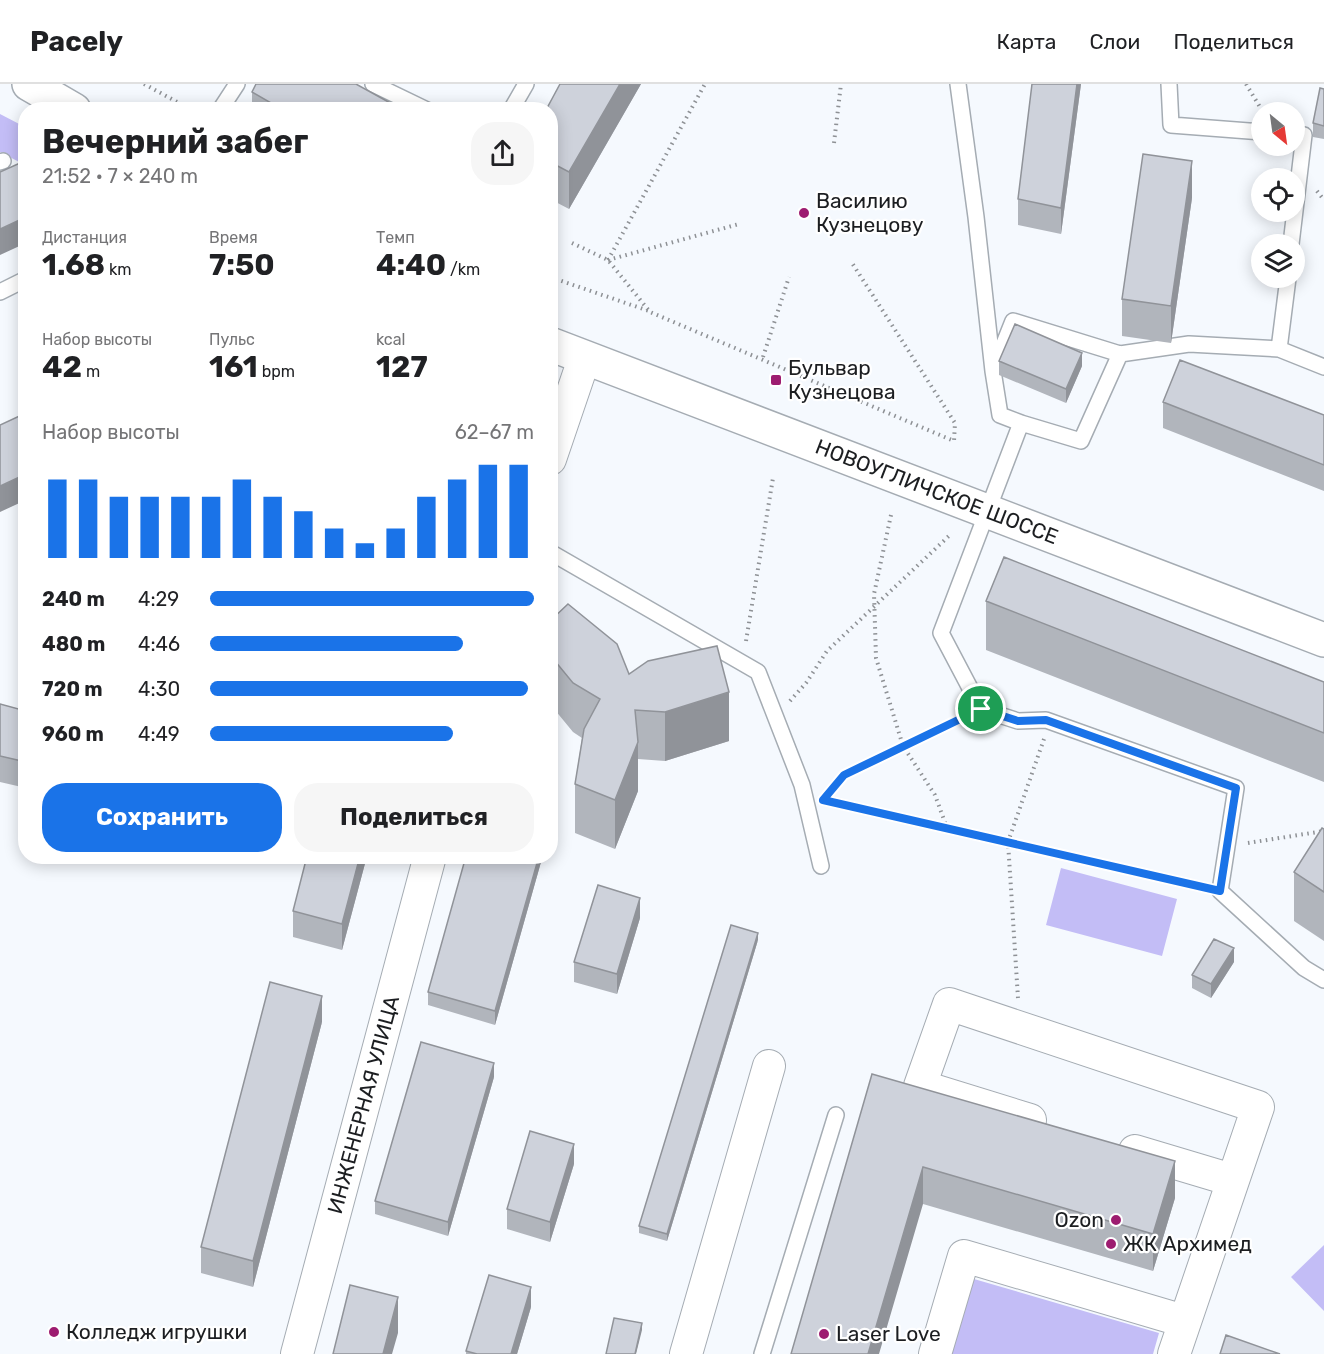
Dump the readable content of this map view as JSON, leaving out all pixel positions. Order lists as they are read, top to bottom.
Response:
{
  "streets": {
    "main road": ["НОВОУГЛИЧСКОЕ ШОССЕ"],
    "street": ["ИНЖЕНЕРНАЯ УЛИЦА"]
  },
  "places": {
    "other": [
      "Василию Кузнецову",
      "Ozon",
      "ЖК Архимед",
      "Колледж игрушки",
      "Laser Love"
    ],
    "transit": ["Бульвар Кузнецова"]
  },
  "north": "bottom right",
  "page": {
    "header": "Pacely",
    "nav": ["Карта", "Слои", "Поделиться"],
    "heading": ["Вечерний забег", "21:52 · 7 × 240 m"],
    "stats": [
      ["Дистанция", "1.68 km"],
      ["Время", "7:50"],
      ["Темп", "4:40 /km"],
      ["Набор высоты", "42 m"],
      ["Пульс", "161 bpm"],
      ["kcal", "127"]
    ],
    "chart": ["Набор высоты", "62–67 m"],
    "list": [
      {
        "name": "240 m",
        "note": "4:29"
      },
      {
        "name": "480 m",
        "note": "4:46"
      },
      {
        "name": "720 m",
        "note": "4:30"
      },
      {
        "name": "960 m",
        "note": "4:49"
      }
    ],
    "buttons": ["Сохранить", "Поделиться"]
  }
}
